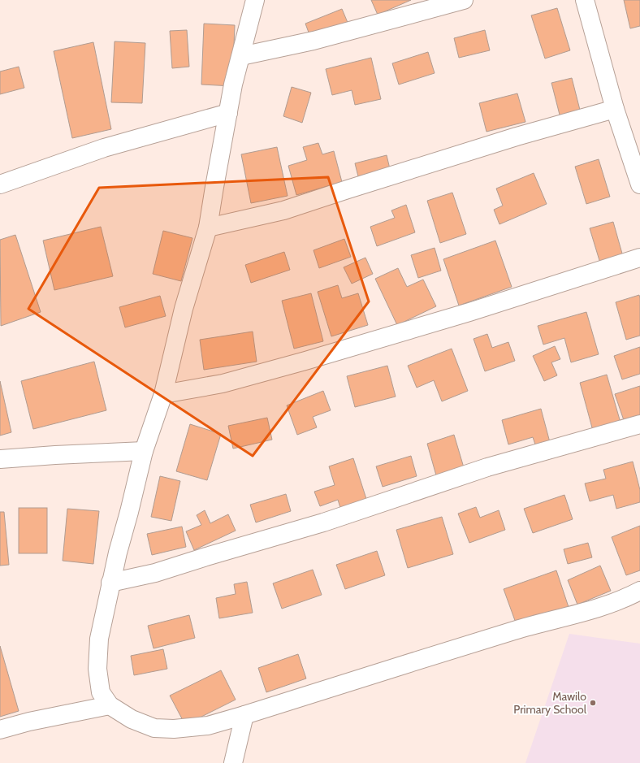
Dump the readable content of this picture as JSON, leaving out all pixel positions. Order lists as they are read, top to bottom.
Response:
{
  "places": ["Mawilo Primary School"]
}
